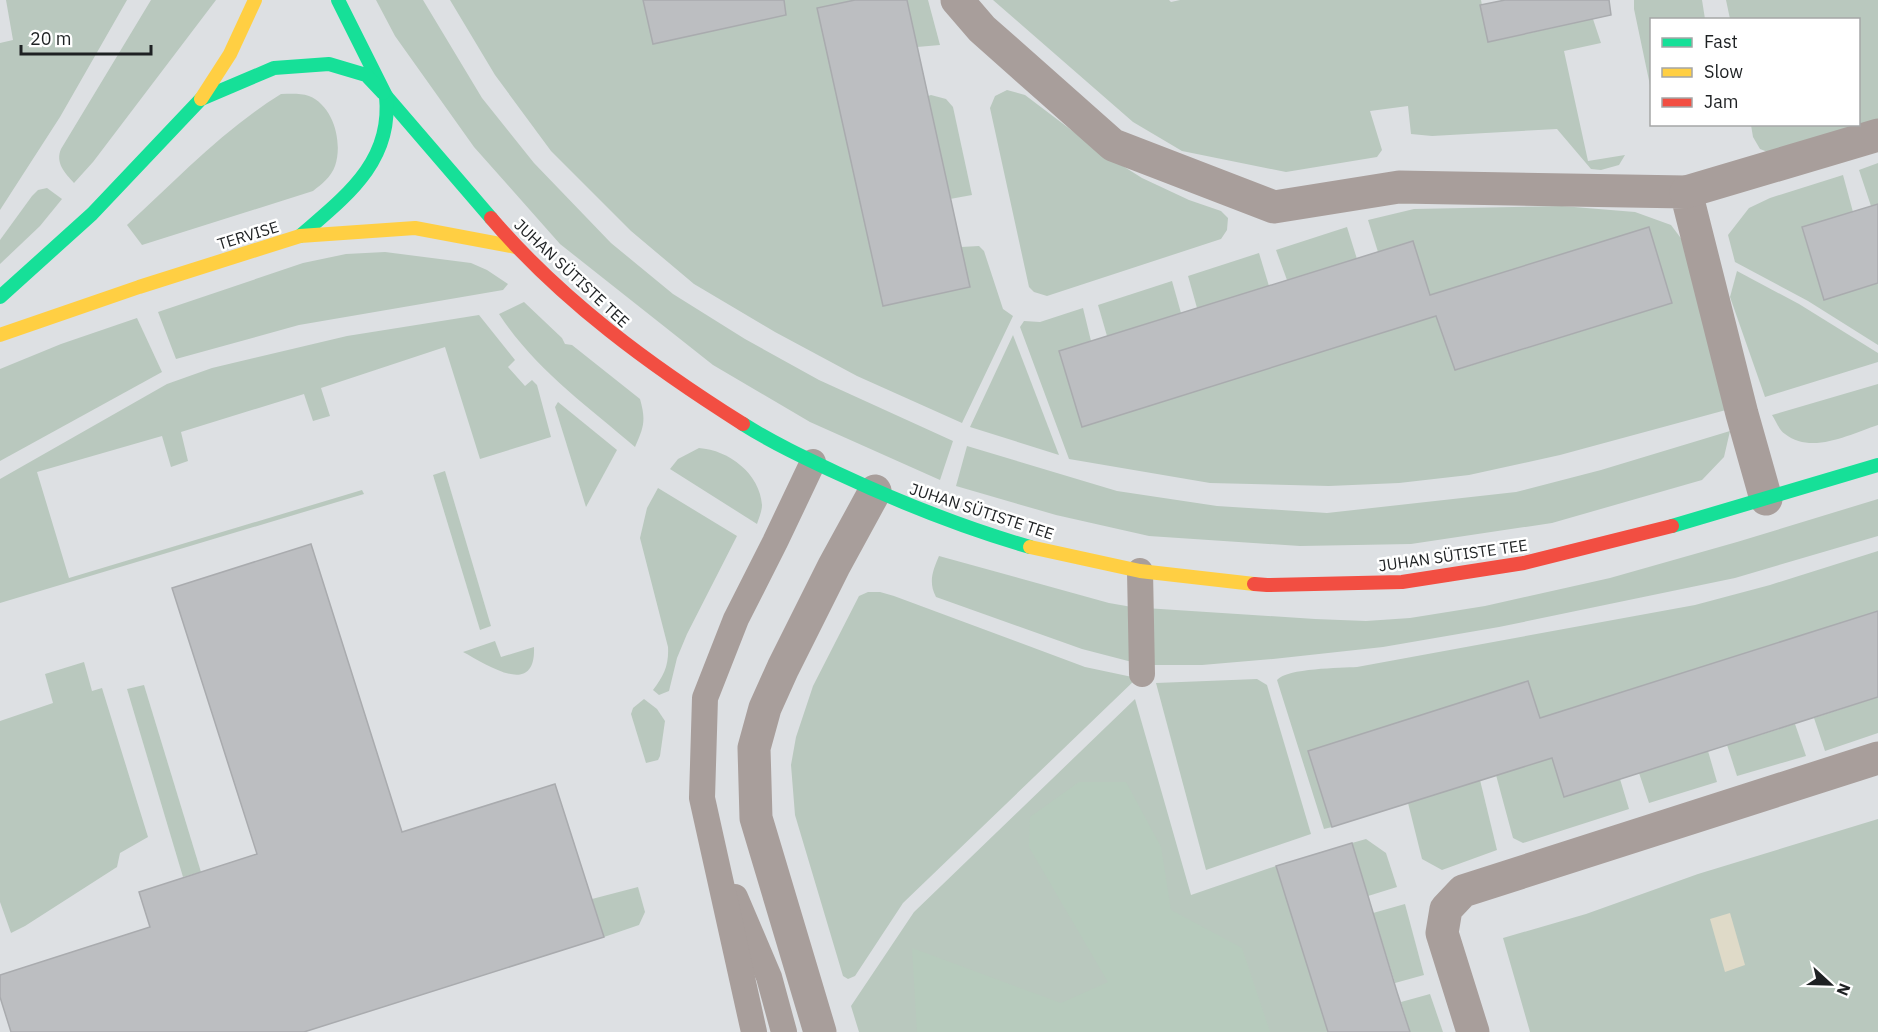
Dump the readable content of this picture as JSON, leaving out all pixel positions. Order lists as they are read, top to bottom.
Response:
{
  "streets": {
    "street": ["TERVISE", "JUHAN SÜTISTE TEE"]
  },
  "crossings": [
    ["TERVISE", "JUHAN SÜTISTE TEE"]
  ],
  "legend": ["Fast", "Slow", "Jam"],
  "scale_bar": "20 m",
  "north": "right"
}
